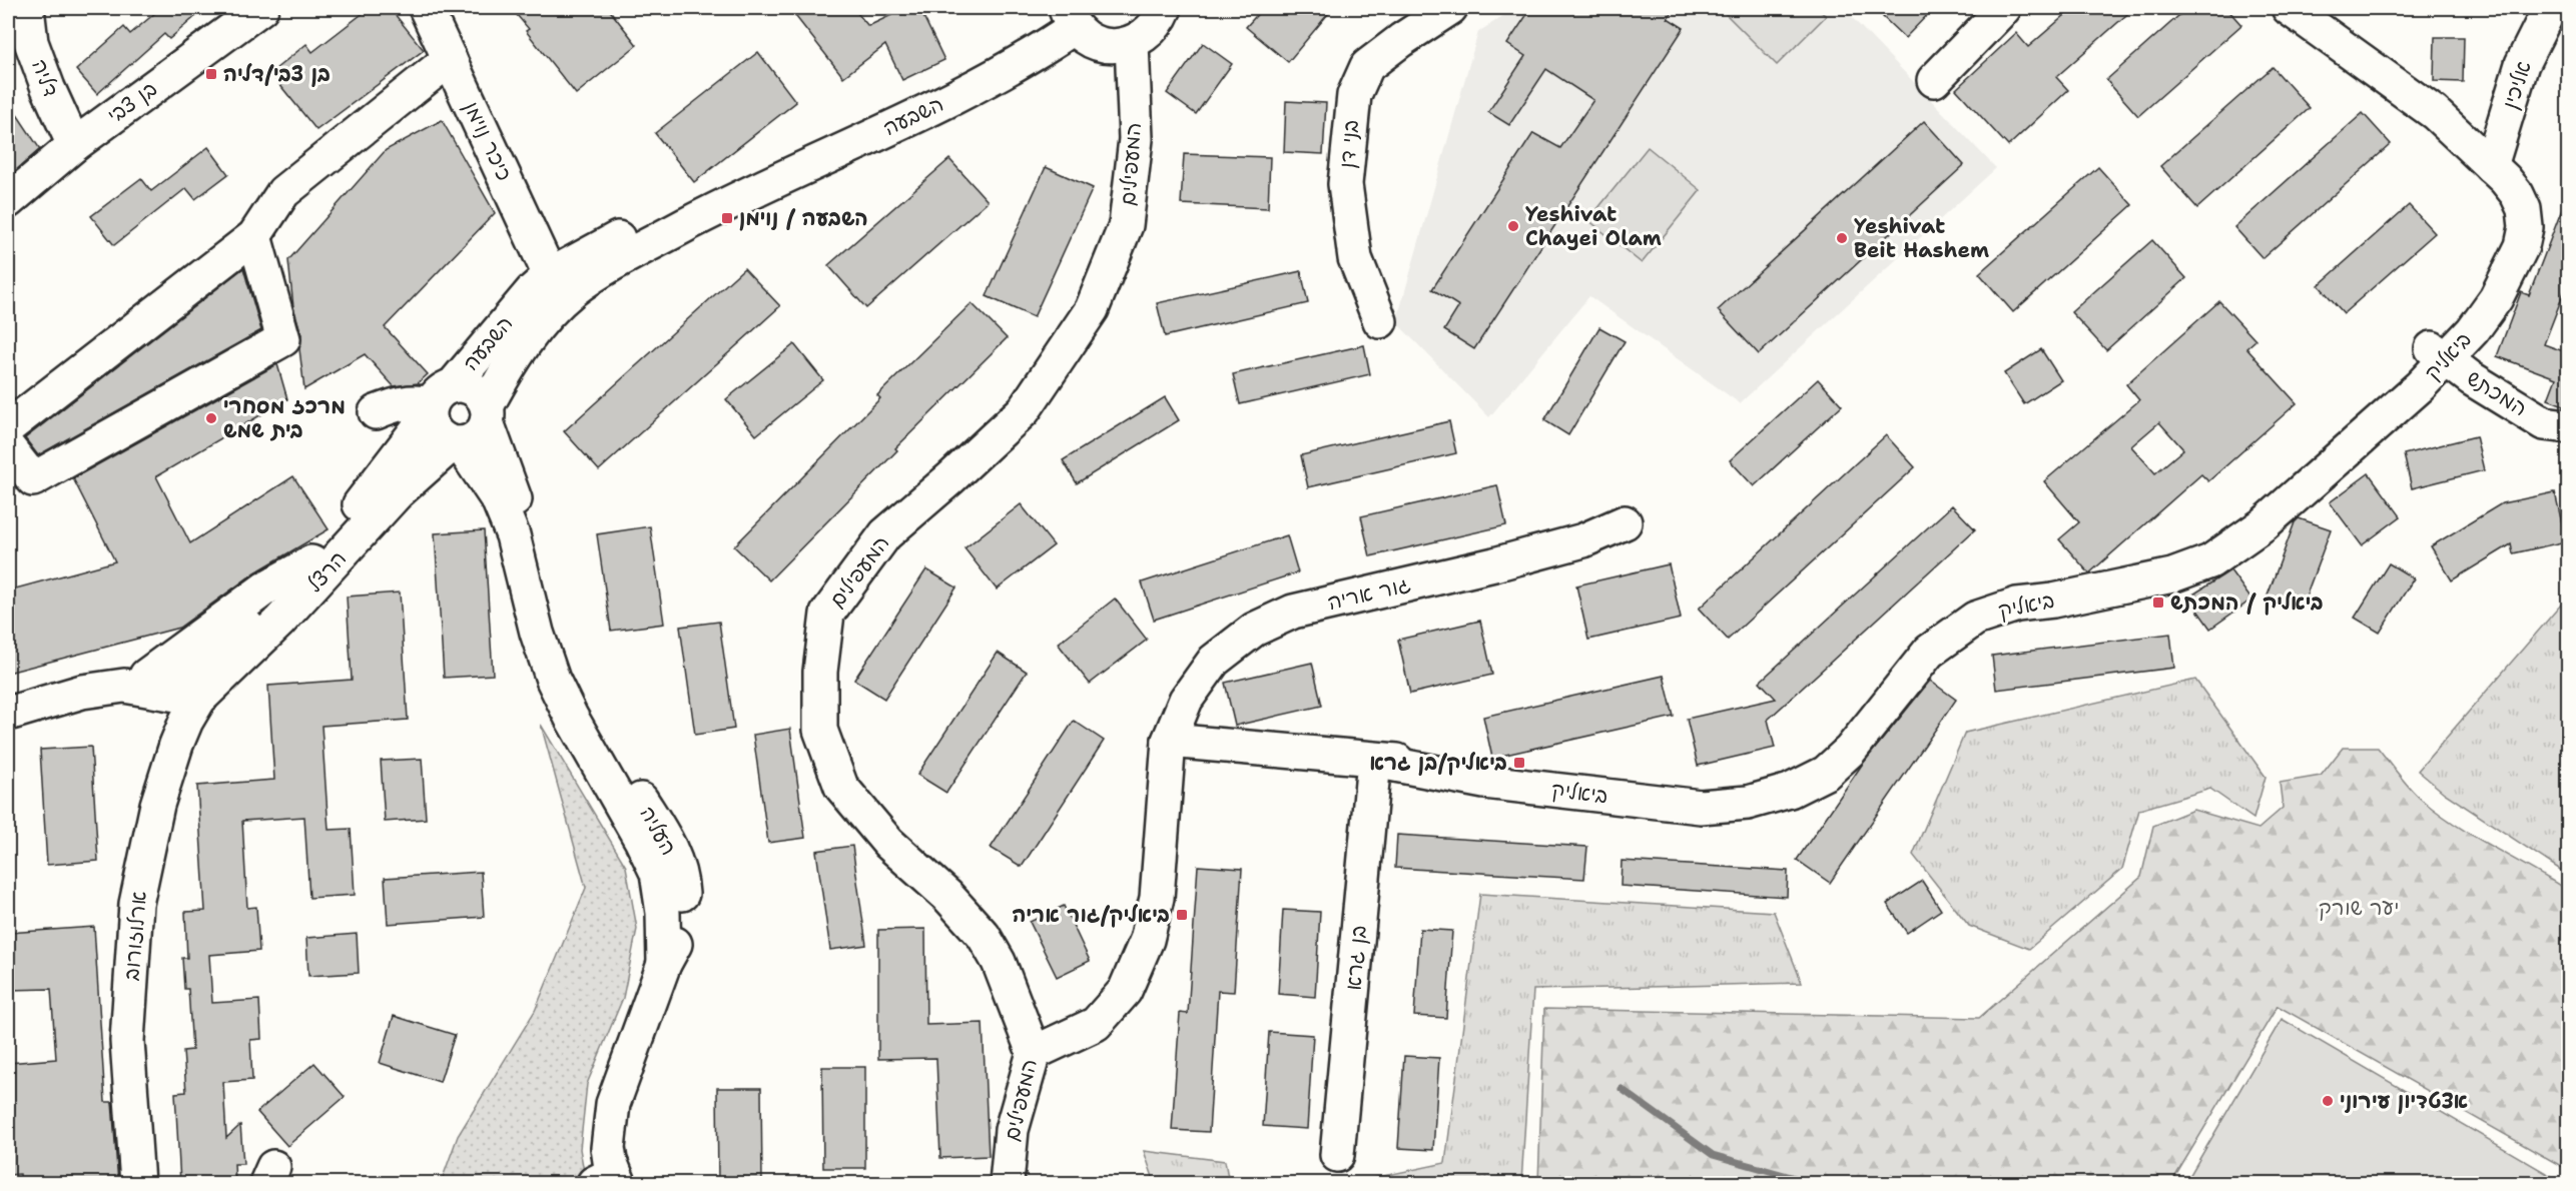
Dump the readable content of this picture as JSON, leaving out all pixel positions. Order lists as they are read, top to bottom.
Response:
{
  "streets": {
    "street": [
      "דליה",
      "אליכין",
      "בן צבי",
      "השבעה",
      "כיכר נוימן",
      "בני דן",
      "המעפילים",
      "ביאליק",
      "המכתש",
      "הרצל",
      "גור אריה",
      "העליה",
      "ארלוזורוב",
      "בן גרא"
    ]
  },
  "crossings": [
    ["דליה", "בן צבי"],
    ["אליכין", "ביאליק"],
    ["השבעה", "כיכר נוימן"],
    ["השבעה", "הרצל"],
    ["השבעה", "העליה"],
    ["ביאליק", "המכתש"],
    ["ביאליק", "גור אריה"],
    ["ביאליק", "בן גרא"],
    ["הרצל", "העליה"],
    ["הרצל", "ארלוזורוב"]
  ],
  "parks": ["יער שורק"],
  "places": {
    "transit": [
      "בן צבי/דליה",
      "השבעה / נוימן",
      "ביאליק / המכתש",
      "ביאליק/בן גרא",
      "ביאליק/גור אריה"
    ],
    "other": [
      "Yeshivat Chayei Olam",
      "Yeshivat Beit Hashem",
      "מרכז מסחרי בית שמש",
      "אצטדיון עירוני"
    ]
  }
}
